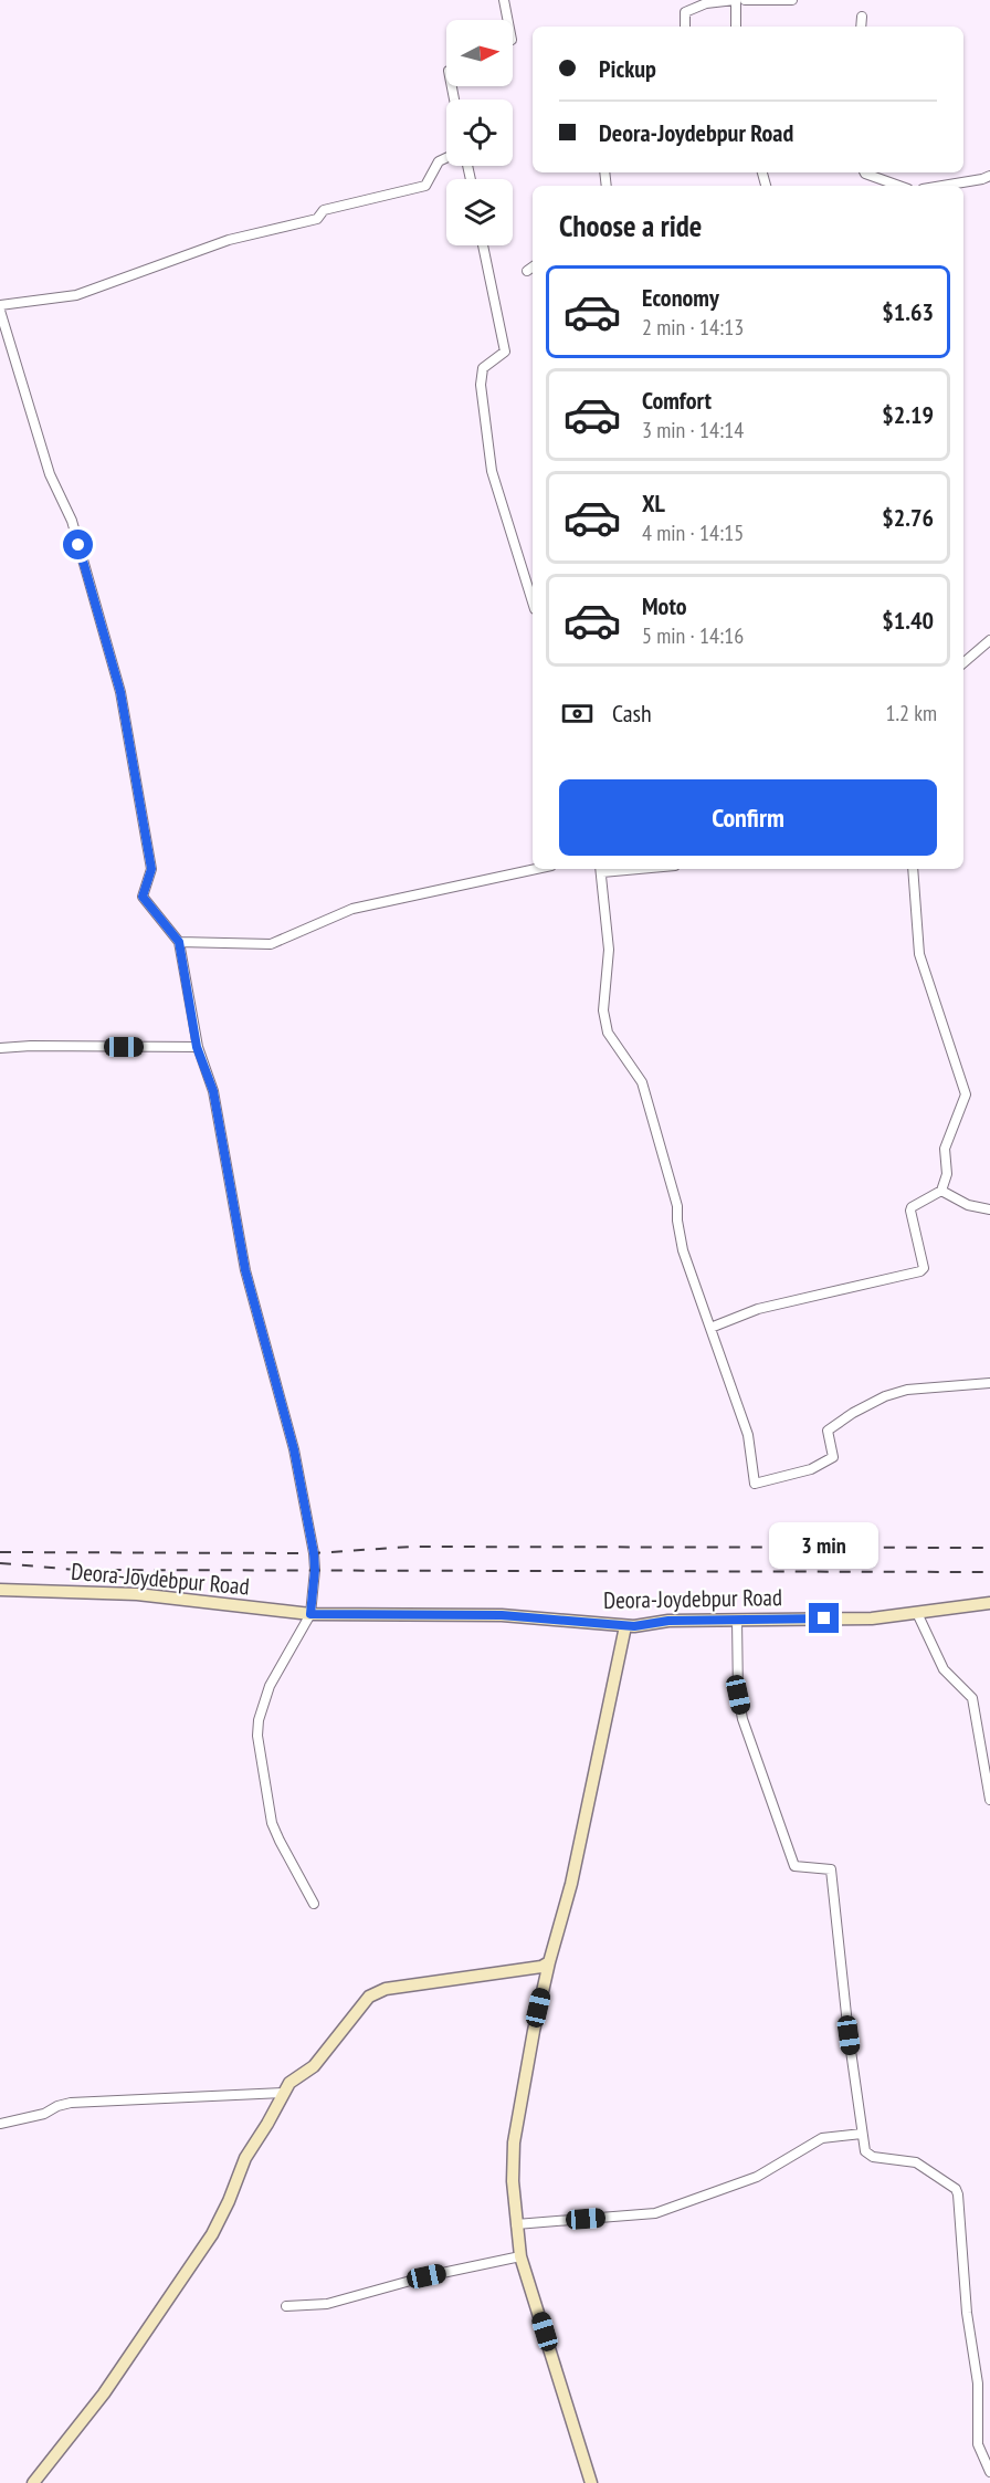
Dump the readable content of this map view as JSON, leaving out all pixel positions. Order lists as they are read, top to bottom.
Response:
{
  "streets": {
    "street": ["Deora-Joydebpur Road"]
  },
  "north": "right",
  "page": {
    "banner": ["Pickup", "Deora-Joydebpur Road"],
    "heading": "Choose a ride",
    "list": [
      {
        "name": "Economy",
        "note": "2 min · 14:13",
        "value": "$1.63"
      },
      {
        "name": "Comfort",
        "note": "3 min · 14:14",
        "value": "$2.19"
      },
      {
        "name": "XL",
        "note": "4 min · 14:15",
        "value": "$2.76"
      },
      {
        "name": "Moto",
        "note": "5 min · 14:16",
        "value": "$1.40"
      }
    ],
    "pay": ["Cash", "1.2 km"],
    "buttons": "Confirm",
    "bubble": "3 min"
  }
}
